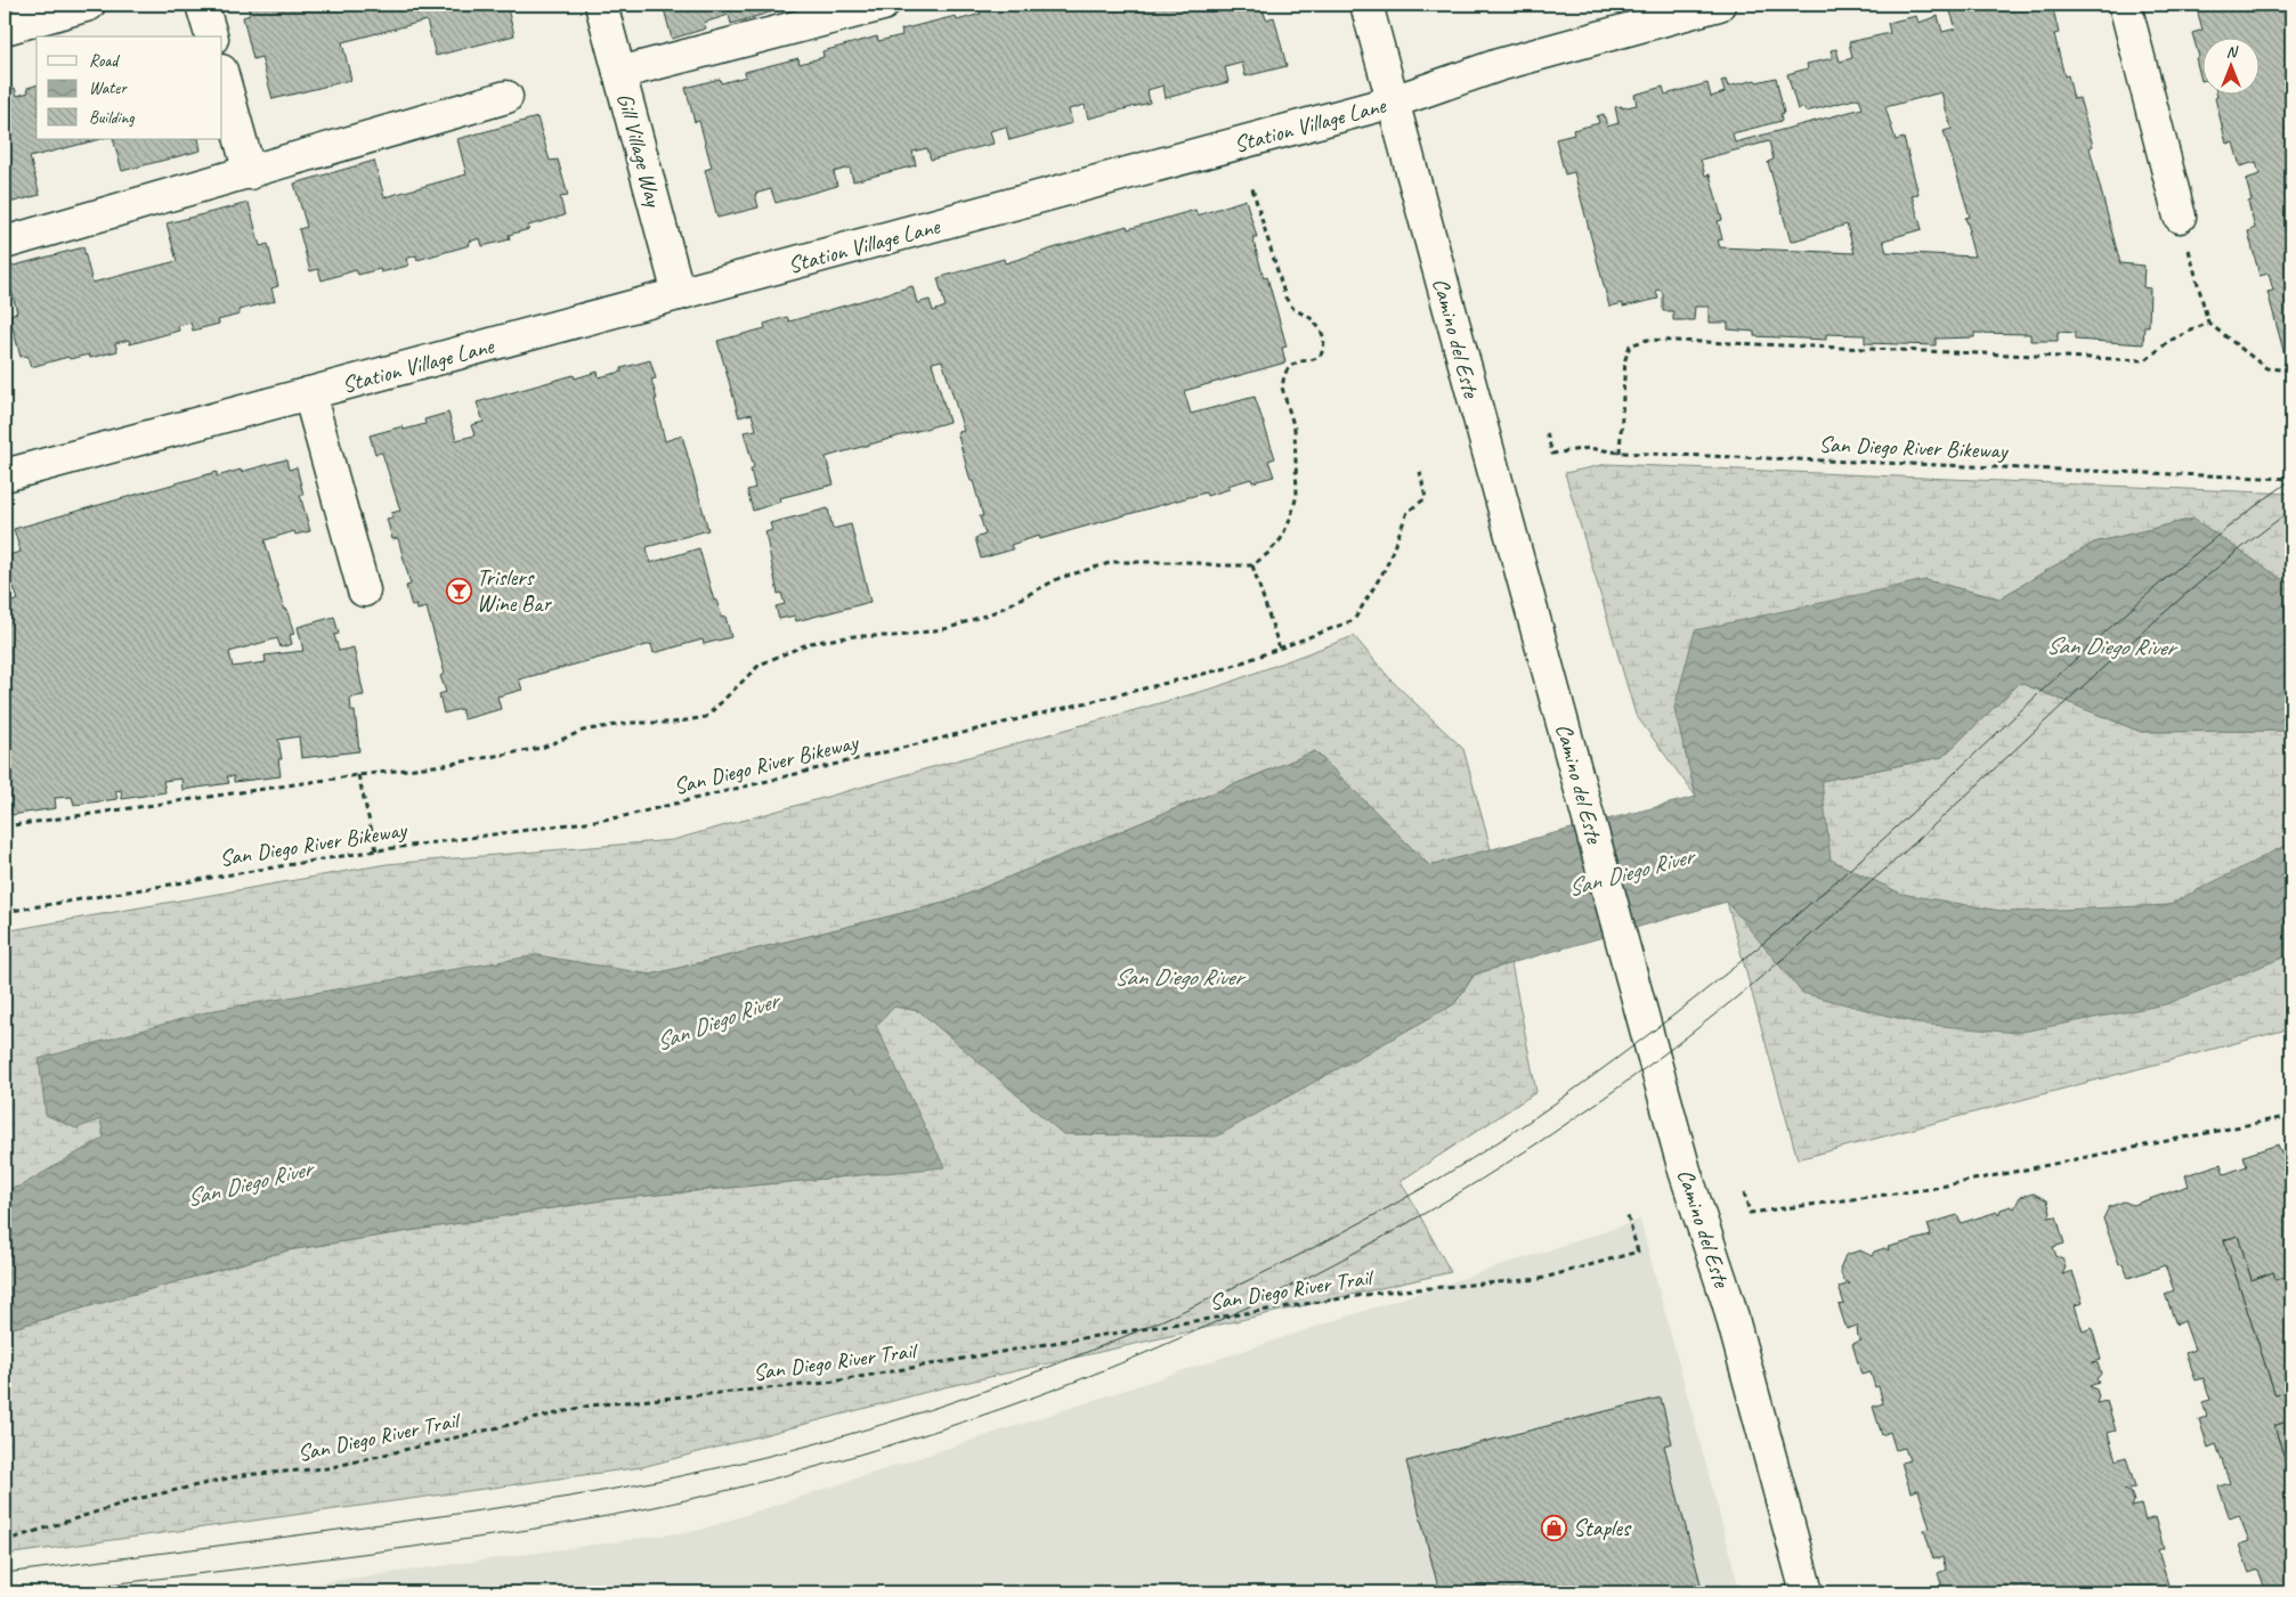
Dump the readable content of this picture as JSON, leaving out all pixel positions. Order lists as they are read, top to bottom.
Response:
{
  "streets": {
    "street": ["Station Village Lane", "Gill Village Way", "Camino del Este"],
    "path": ["San Diego River Bikeway", "San Diego River Trail"]
  },
  "crossings": [
    ["Station Village Lane", "Gill Village Way"],
    ["Station Village Lane", "Camino del Este"]
  ],
  "water": ["San Diego River"],
  "places": {
    "bar": ["Trislers Wine Bar"],
    "shop": ["Staples"]
  },
  "legend": ["Road", "Water", "Building"],
  "north": "top"
}
